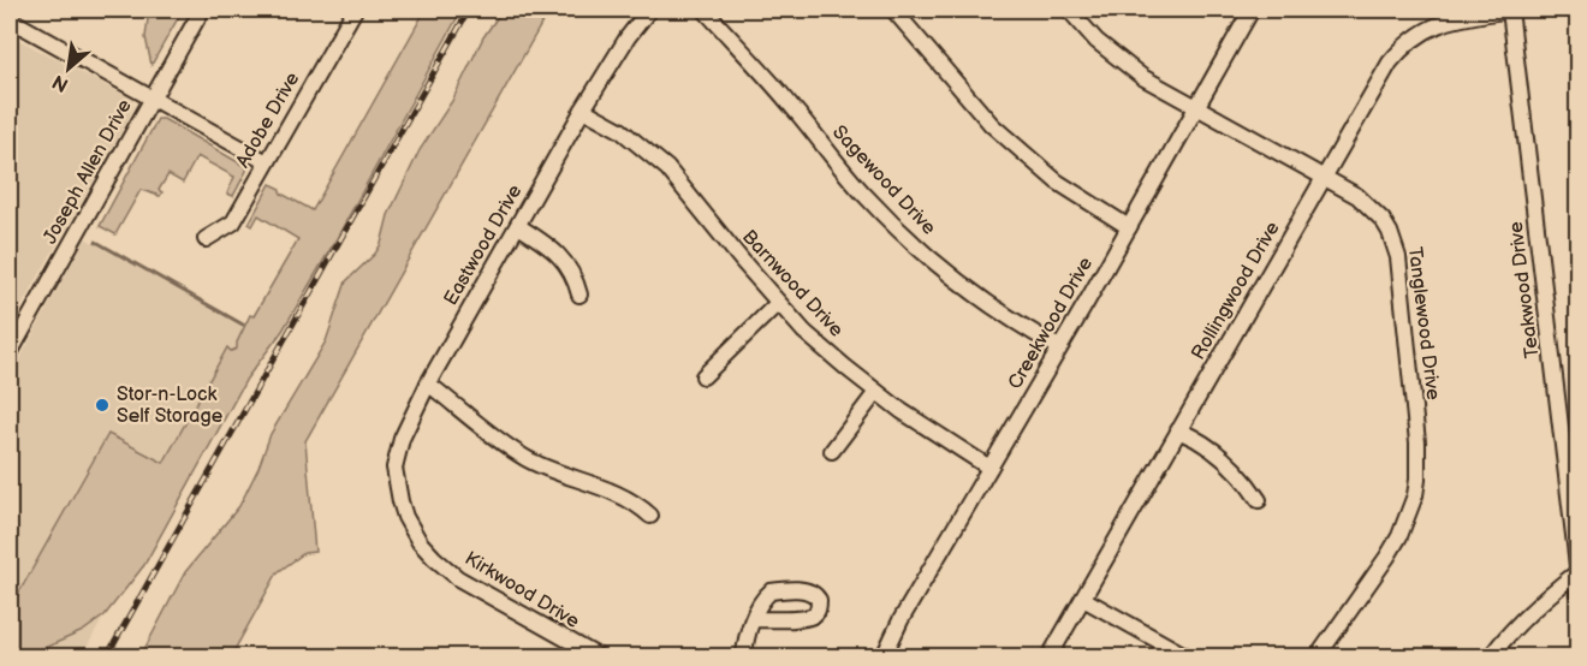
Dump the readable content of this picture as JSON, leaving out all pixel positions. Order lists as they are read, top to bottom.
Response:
{
  "streets": {
    "street": [
      "Adobe Drive",
      "Joseph Allen Drive",
      "Sagewood Drive",
      "Eastwood Drive",
      "Barnwood Drive",
      "Teakwood Drive",
      "Rollingwood Drive",
      "Creekwood Drive",
      "Tanglewood Drive",
      "Kirkwood Drive"
    ]
  },
  "crossings": [
    ["Sagewood Drive", "Creekwood Drive"],
    ["Eastwood Drive", "Barnwood Drive"],
    ["Eastwood Drive", "Kirkwood Drive"],
    ["Barnwood Drive", "Creekwood Drive"],
    ["Teakwood Drive", "Rollingwood Drive"],
    ["Rollingwood Drive", "Tanglewood Drive"],
    ["Creekwood Drive", "Tanglewood Drive"]
  ],
  "places": ["Stor-n-Lock Self Storage"],
  "north": "bottom left"
}
